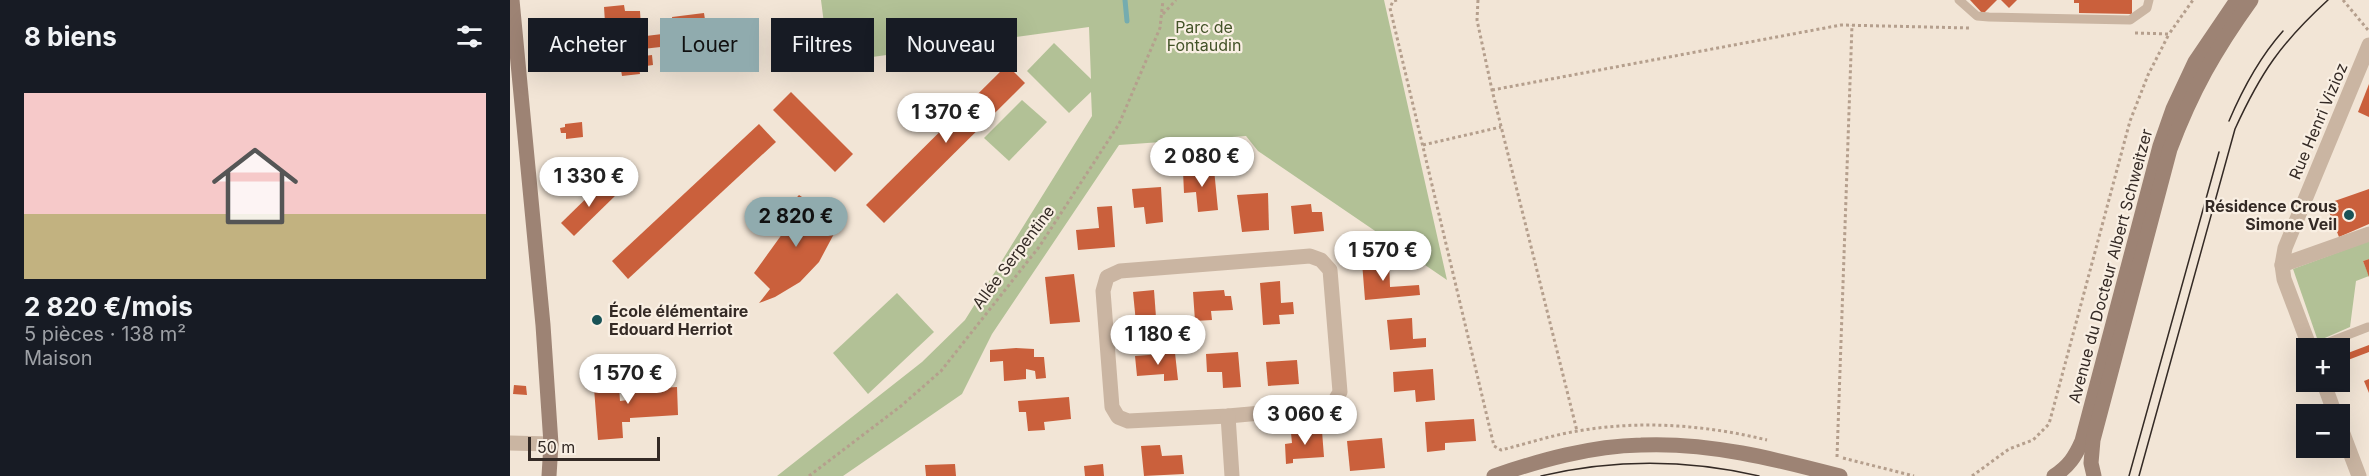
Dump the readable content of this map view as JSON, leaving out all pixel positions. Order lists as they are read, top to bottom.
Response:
{
  "streets": {
    "main road": ["Avenue du Docteur Albert Schweitzer"],
    "street": ["Rue Henri Vizioz"],
    "path": ["Allée Serpentine"]
  },
  "parks": ["Parc de Fontaudin"],
  "places": ["Résidence Crous Simone Veil", "École élémentaire Edouard Herriot"],
  "scale_bar": "50 m",
  "page": {
    "heading": "8 biens",
    "chip": [
      "Acheter",
      "Louer",
      "Filtres",
      "Nouveau"
    ],
    "list": [
      {
        "name": "2 820 €/mois",
        "note": "5 pièces · 138 m² · Maison"
      }
    ],
    "price": [
      "1 370 €",
      "2 080 €",
      "1 330 €",
      "2 820 €",
      "1 570 €",
      "1 180 €",
      "1 570 €",
      "3 060 €"
    ],
    "map_buttons": ["+", "−"],
    "scale": "50 m"
  }
}
